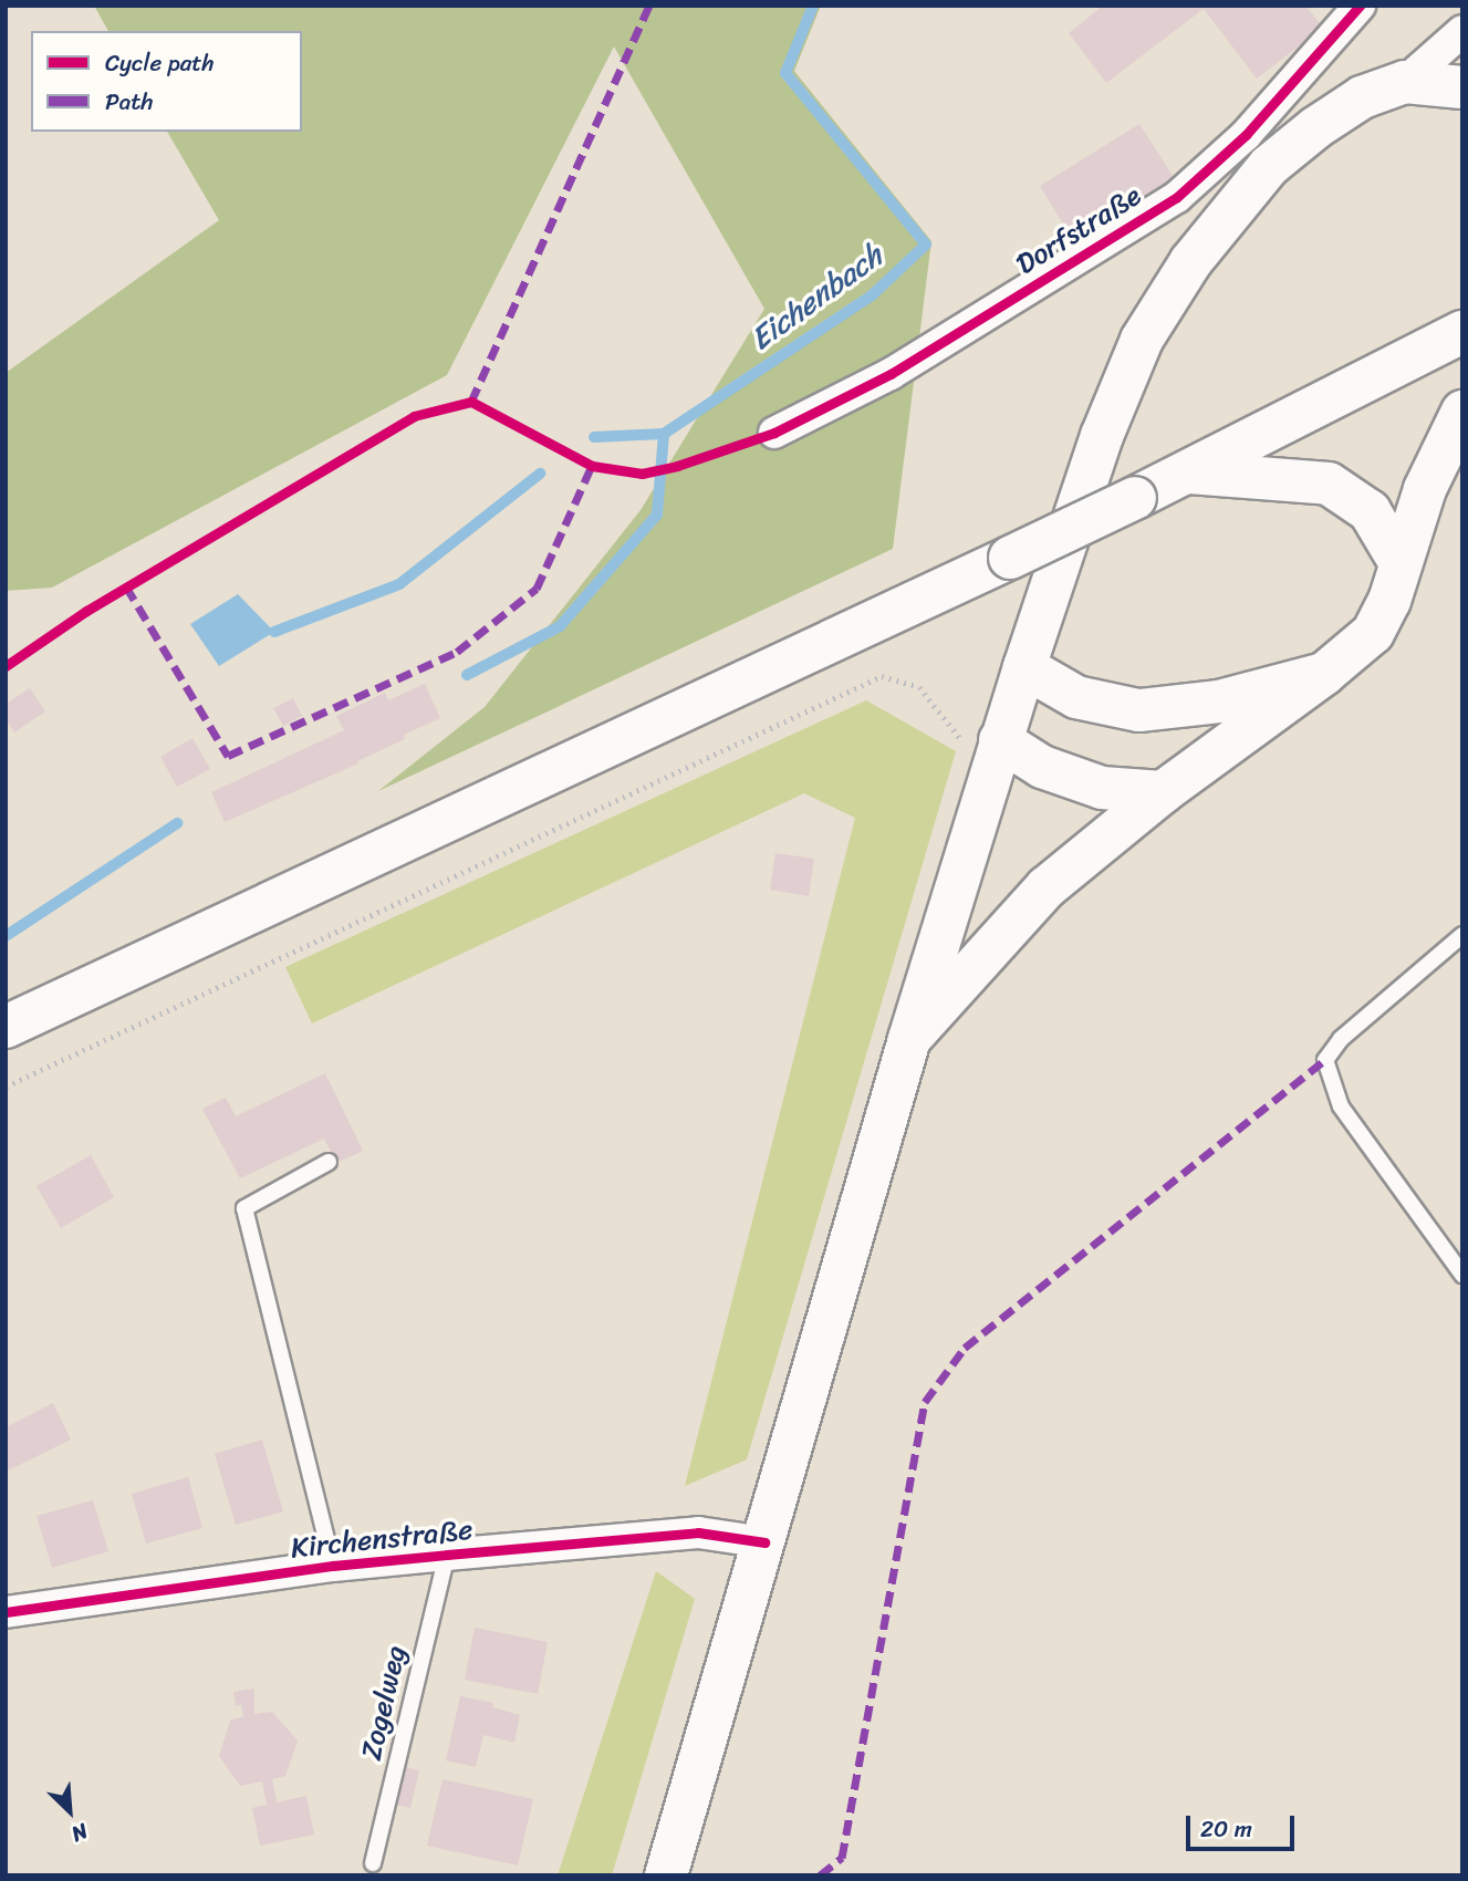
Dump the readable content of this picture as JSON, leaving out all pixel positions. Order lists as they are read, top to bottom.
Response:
{
  "streets": {
    "street": ["Dorfstraße", "Kirchenstraße"],
    "lane": ["Zogelweg"]
  },
  "crossings": [
    ["Kirchenstraße", "Zogelweg"]
  ],
  "water": ["Eichenbach"],
  "legend": ["Cycle path", "Path"],
  "scale_bar": "20 m",
  "north": "bottom right"
}
